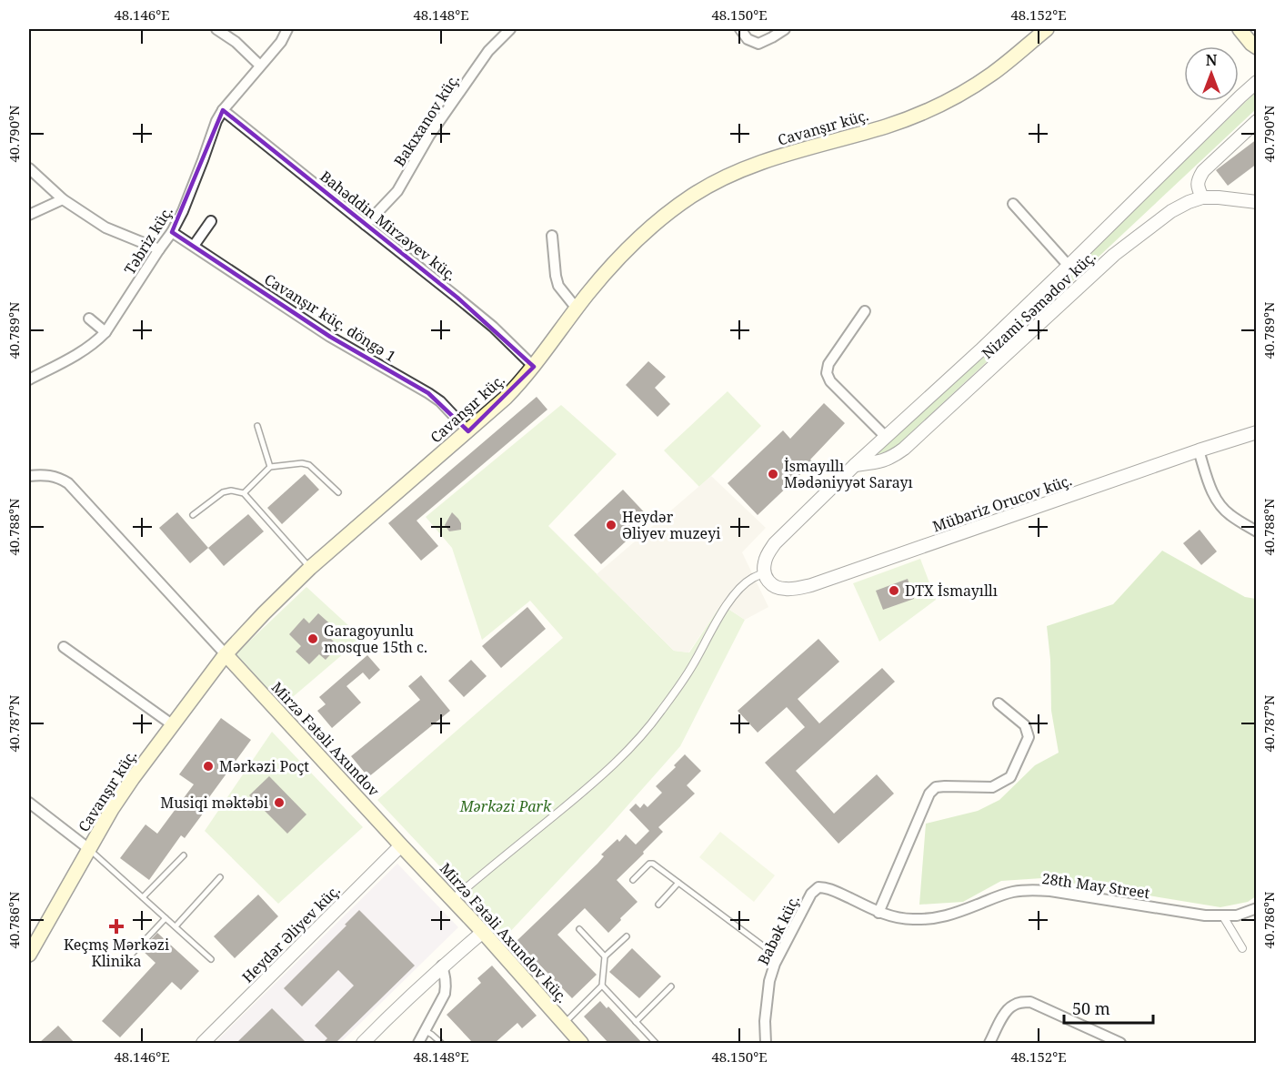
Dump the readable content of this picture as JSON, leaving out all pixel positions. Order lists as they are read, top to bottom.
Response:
{
  "streets": {
    "main road": ["Cavanşır küç.", "Mirzə Fətəli Axundov", "Mirzə Fətəli Axundov küç."],
    "street": [
      "Bakıxanov küç.",
      "Bahəddin Mirzəyev küç.",
      "Təbriz küç.",
      "Nizami Səmədov küç.",
      "Cavanşır küç. döngə 1",
      "Mübariz Orucov küç.",
      "28th May Street",
      "Babək küç.",
      "Heydər Əliyev küç."
    ]
  },
  "crossings": [
    ["Bakıxanov küç.", "Bahəddin Mirzəyev küç."],
    ["Cavanşır küç.", "Bahəddin Mirzəyev küç."],
    ["Cavanşır küç.", "Cavanşır küç. döngə 1"],
    ["Cavanşır küç.", "Mirzə Fətəli Axundov"],
    ["Bahəddin Mirzəyev küç.", "Təbriz küç."],
    ["Təbriz küç.", "Cavanşır küç. döngə 1"],
    ["Mirzə Fətəli Axundov", "Mirzə Fətəli Axundov küç."],
    ["Mirzə Fətəli Axundov", "Heydər Əliyev küç."],
    ["28th May Street", "Babək küç."],
    ["Mirzə Fətəli Axundov küç.", "Heydər Əliyev küç."]
  ],
  "parks": ["Mərkəzi Park"],
  "places": {
    "other": [
      "İsmayıllı Mədəniyyət Sarayı",
      "Heydər Əliyev muzeyi",
      "DTX İsmayıllı",
      "Garagoyunlu mosque 15th c.",
      "Mərkəzi Poçt",
      "Musiqi məktəbi"
    ],
    "health": ["Keçmş Mərkəzi Klinika"]
  },
  "scale_bar": "50 m",
  "north": "top",
  "coordinates": [
    "48.146°E",
    "48.148°E",
    "48.150°E",
    "48.152°E",
    "40.790°N",
    "40.789°N",
    "40.788°N",
    "40.787°N",
    "40.786°N"
  ]
}
